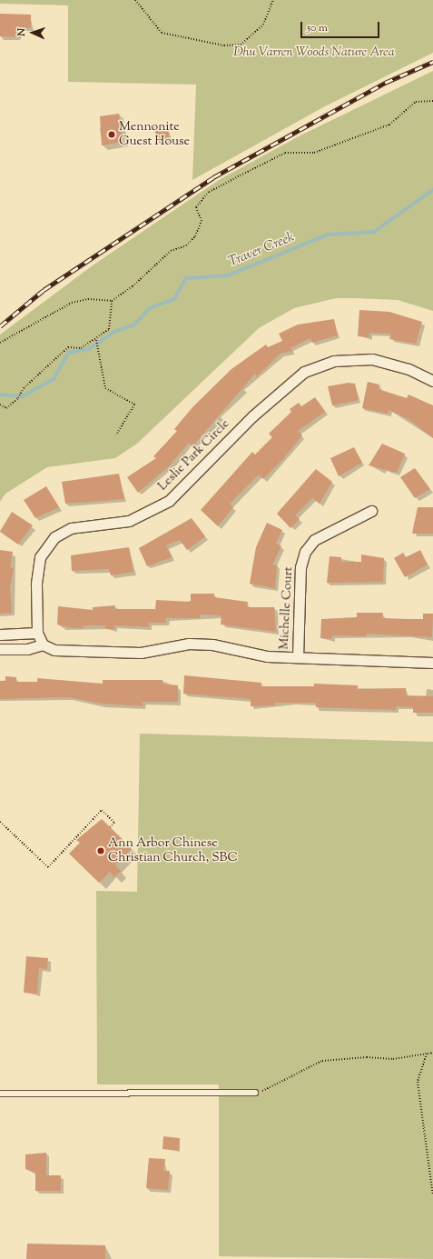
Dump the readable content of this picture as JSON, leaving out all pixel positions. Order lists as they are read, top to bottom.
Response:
{
  "streets": {
    "street": ["Leslie Park Circle", "Michelle Court"]
  },
  "water": ["Traver Creek"],
  "parks": ["Dhu Varren Woods Nature Area"],
  "places": ["Mennonite Guest House", "Ann Arbor Chinese Christian Church, SBC"],
  "scale_bar": "50 m",
  "north": "left"
}
